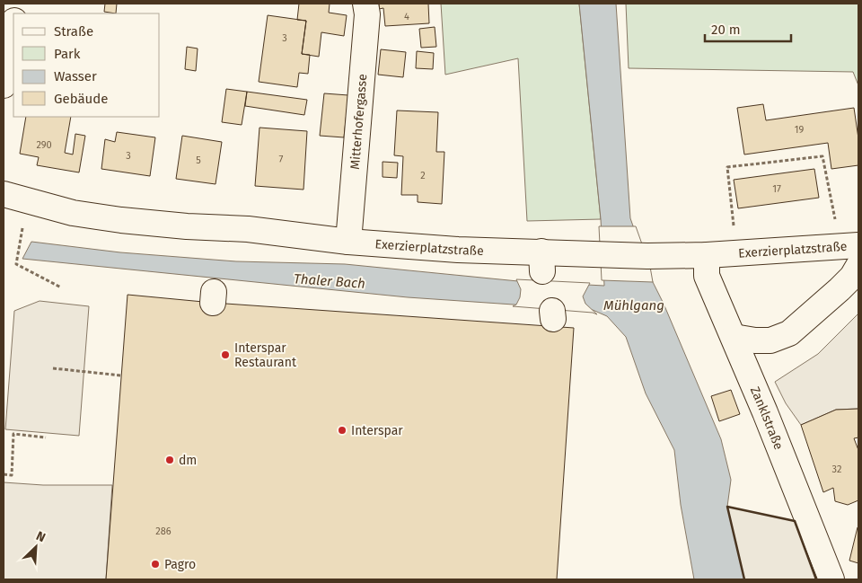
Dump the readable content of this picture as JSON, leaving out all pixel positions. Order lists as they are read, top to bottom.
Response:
{
  "streets": {
    "street": ["Mitterhofergasse", "Exerzierplatzstraße", "Zanklstraße"]
  },
  "crossings": [
    ["Mitterhofergasse", "Exerzierplatzstraße"],
    ["Exerzierplatzstraße", "Zanklstraße"]
  ],
  "water": ["Thaler Bach", "Mühlgang"],
  "places": [
    "Interspar Restaurant",
    "Interspar",
    "dm",
    "Pagro"
  ],
  "house_numbers": [
    "4",
    "3",
    "19",
    "290",
    "3",
    "7",
    "5",
    "2",
    "17",
    "32",
    "286"
  ],
  "legend": [
    "Straße",
    "Park",
    "Wasser",
    "Gebäude"
  ],
  "scale_bar": "20 m",
  "north": "top right"
}
